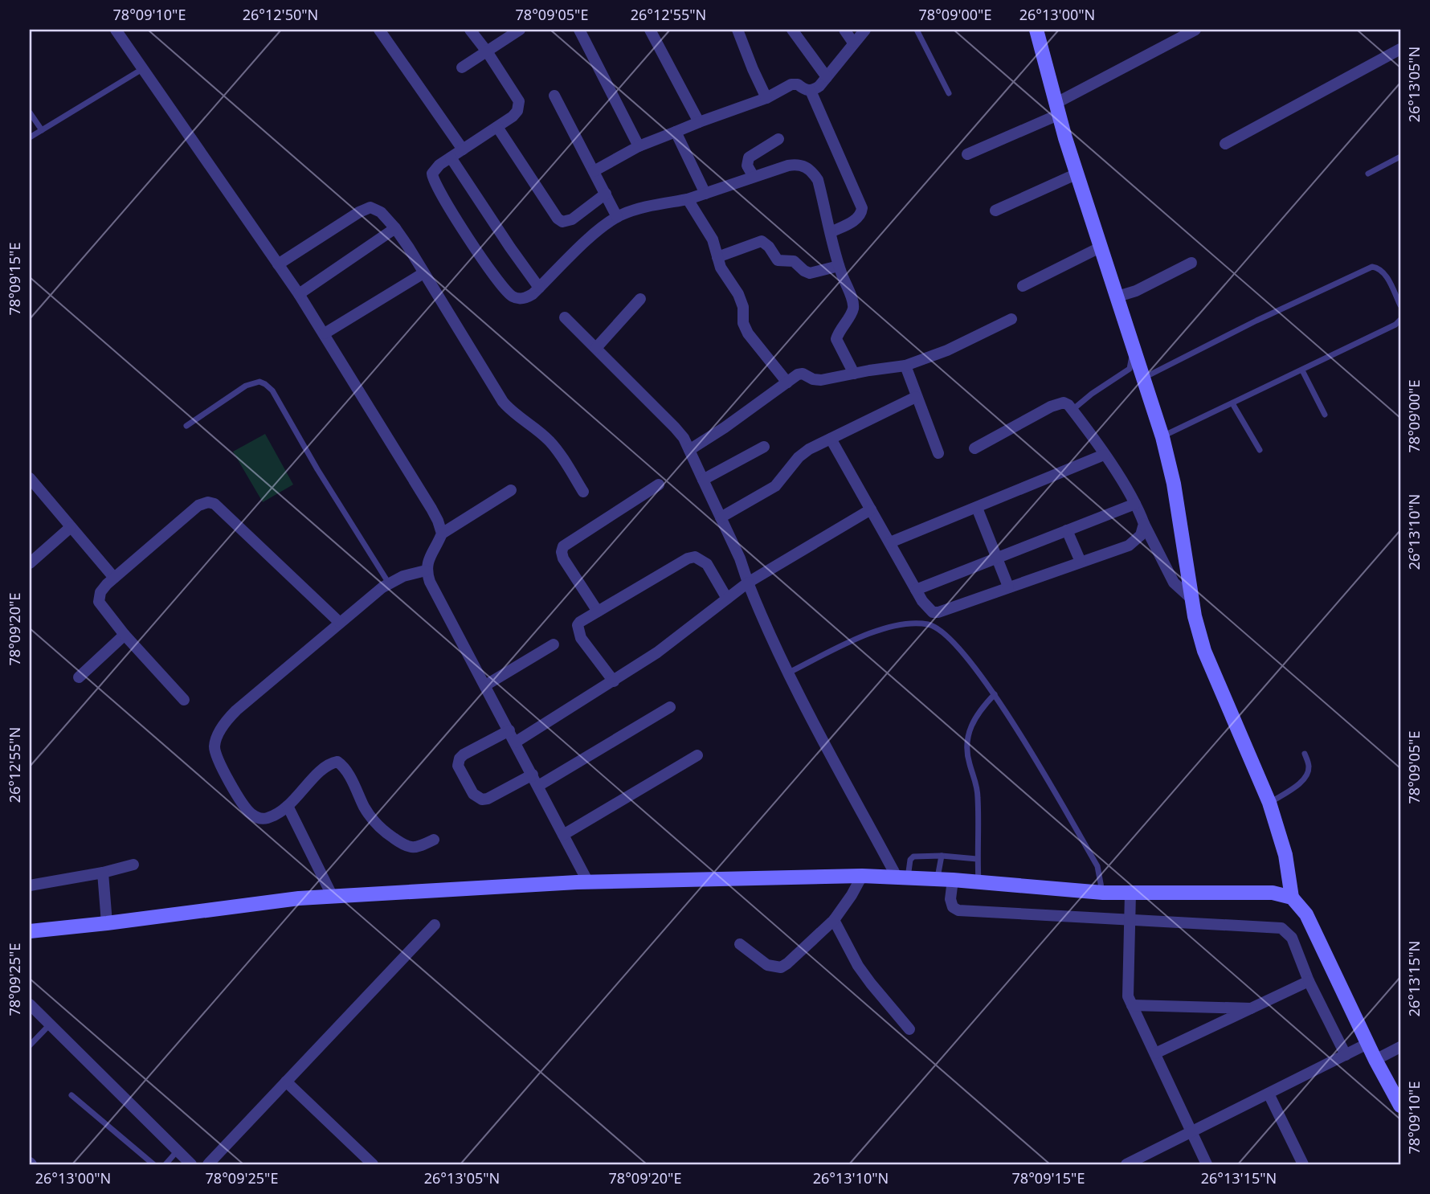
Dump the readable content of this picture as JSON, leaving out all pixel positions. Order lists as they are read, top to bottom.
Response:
{
  "coordinates": [
    "78°09'10\"E",
    "26°12'50\"N",
    "78°09'05\"E",
    "26°12'55\"N",
    "78°09'00\"E",
    "26°13'00\"N",
    "26°13'05\"N",
    "78°09'15\"E",
    "26°13'10\"N",
    "78°09'20\"E",
    "26°13'15\"N",
    "78°09'25\"E"
  ]
}
